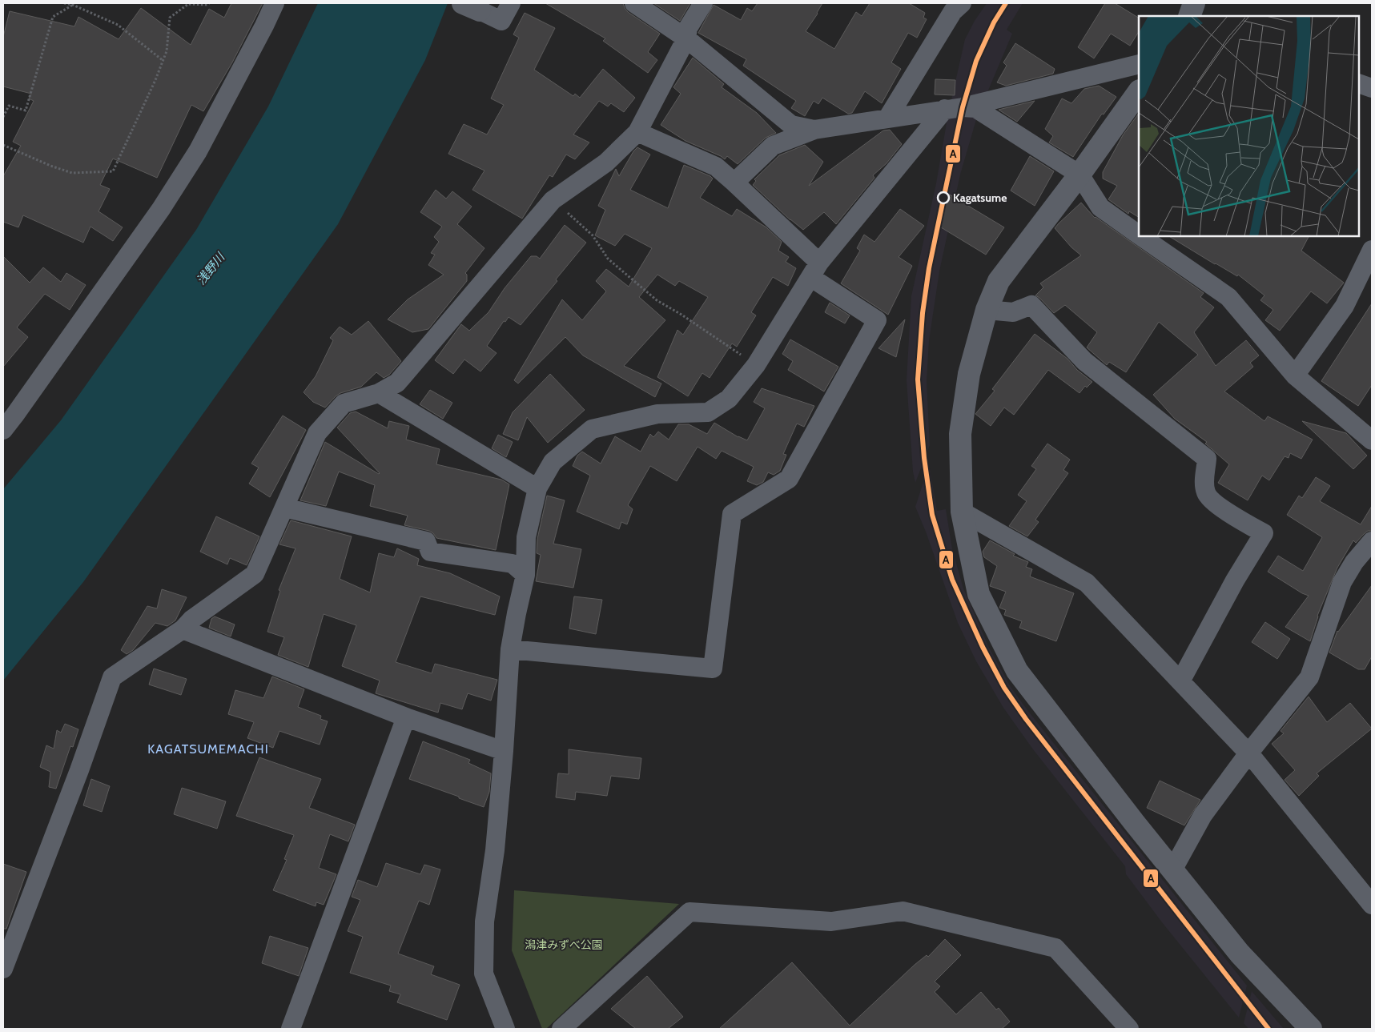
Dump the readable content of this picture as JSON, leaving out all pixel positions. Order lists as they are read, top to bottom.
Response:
{
  "districts": ["KAGATSUMEMACHI"],
  "water": ["浅野川"],
  "parks": ["潟津みずべ公園"],
  "places": ["Kagatsume"],
  "lines": ["transit line A"]
}
